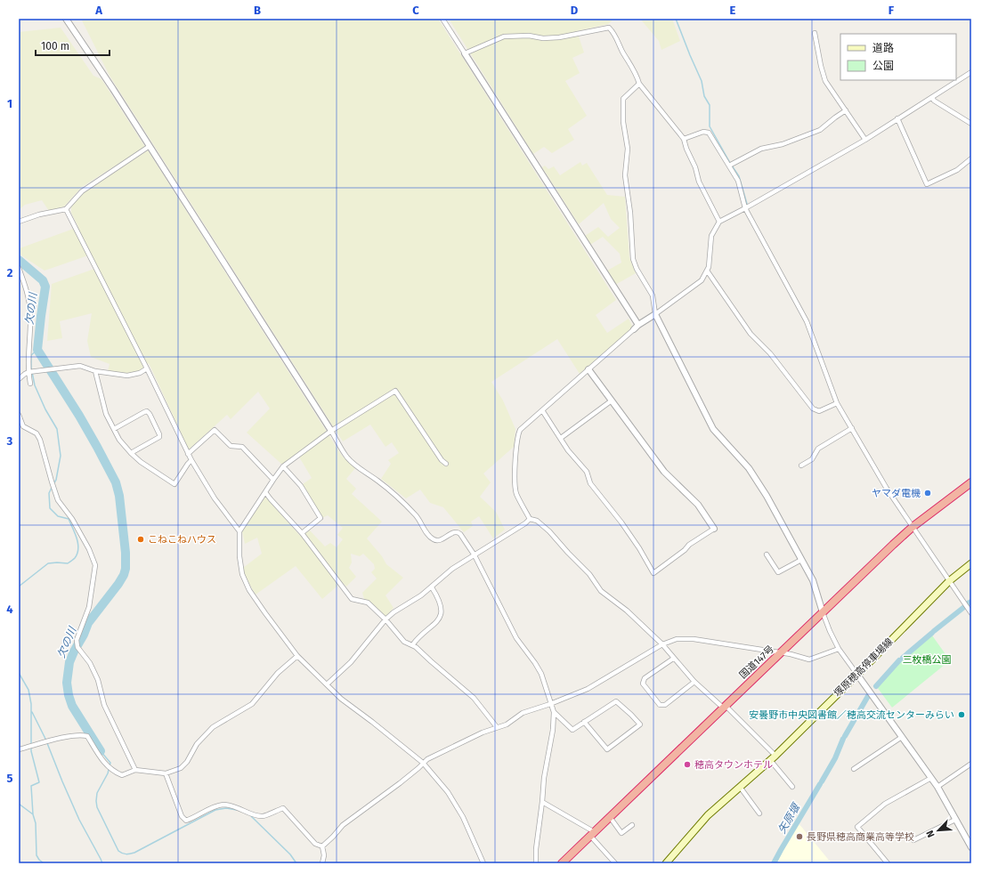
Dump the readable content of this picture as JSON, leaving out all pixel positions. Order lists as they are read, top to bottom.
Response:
{
  "streets": {
    "highway": ["国道147号"],
    "main road": ["塚原穂高停車場線"]
  },
  "water": ["欠の川", "矢原堰"],
  "parks": ["三枚橋公園"],
  "places": [
    "ヤマダ電機",
    "こねこねハウス",
    "安曇野市中央図書館／穂高交流センターみらい",
    "穂高タウンホテル",
    "長野県穂高商業高等学校"
  ],
  "legend": ["道路", "公園"],
  "scale_bar": "100 m",
  "north": "bottom left",
  "grid": {
    "columns": [
      "A",
      "B",
      "C",
      "D",
      "E",
      "F"
    ],
    "rows": [
      "1",
      "2",
      "3",
      "4",
      "5"
    ]
  }
}
